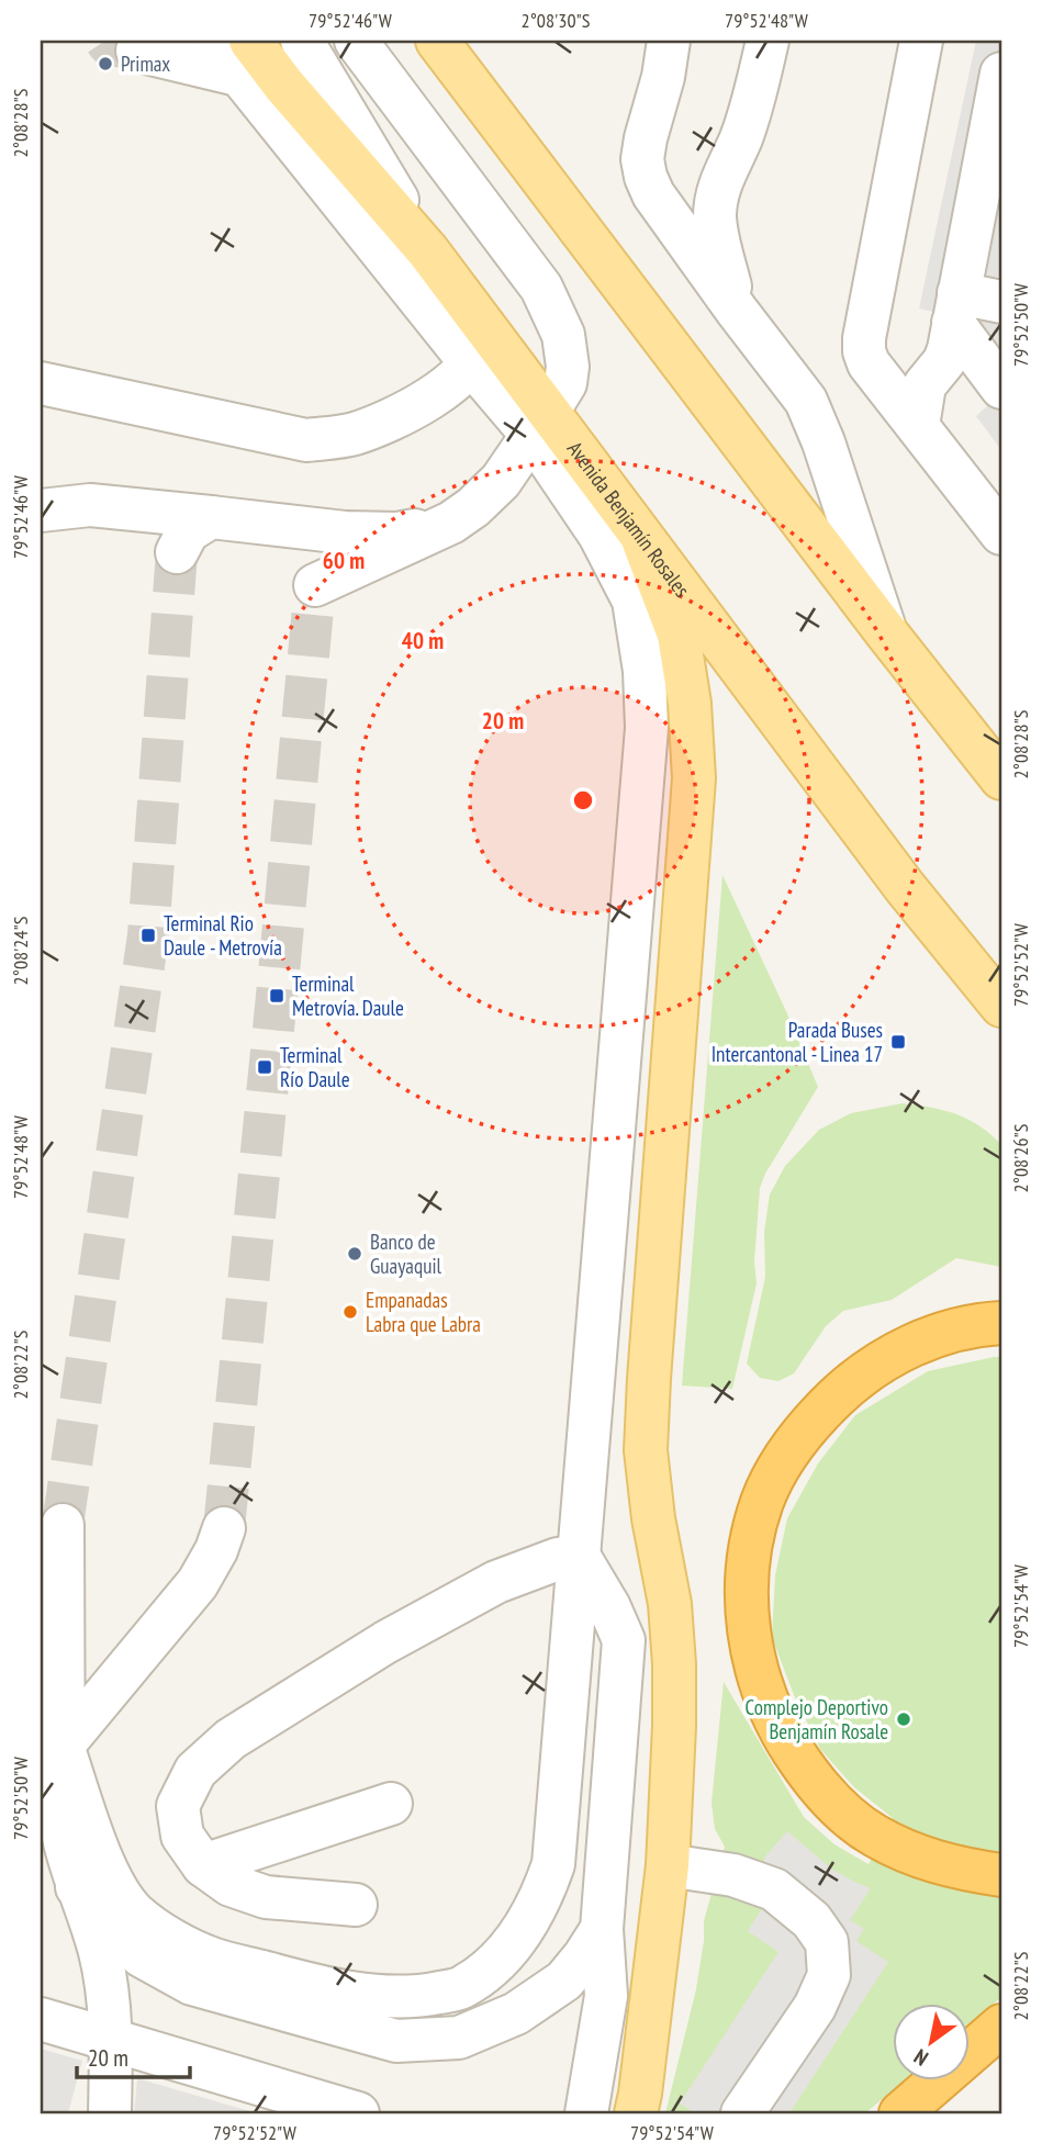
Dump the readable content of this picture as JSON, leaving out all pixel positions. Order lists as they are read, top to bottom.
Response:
{
  "streets": {
    "main road": ["Avenida Benjamín Rosales"]
  },
  "places": {
    "other": [
      "Primax",
      "Banco de Guayaquil",
      "Empanadas Labra que Labra",
      "Complejo Deportivo Benjamín Rosale"
    ],
    "transit": [
      "Terminal Rio Daule - Metrovía",
      "Terminal Metrovía. Daule",
      "Parada Buses Intercantonal - Linea 17",
      "Terminal Río Daule"
    ]
  },
  "scale_bar": "20 m",
  "north": "bottom left",
  "coordinates": [
    "79°52'46\"W",
    "2°08'30\"S",
    "79°52'48\"W",
    "2°08'28\"S",
    "79°52'50\"W",
    "2°08'24\"S",
    "79°52'52\"W",
    "2°08'26\"S",
    "2°08'22\"S",
    "79°52'54\"W"
  ],
  "rings": ["60 m", "40 m", "20 m"]
}
